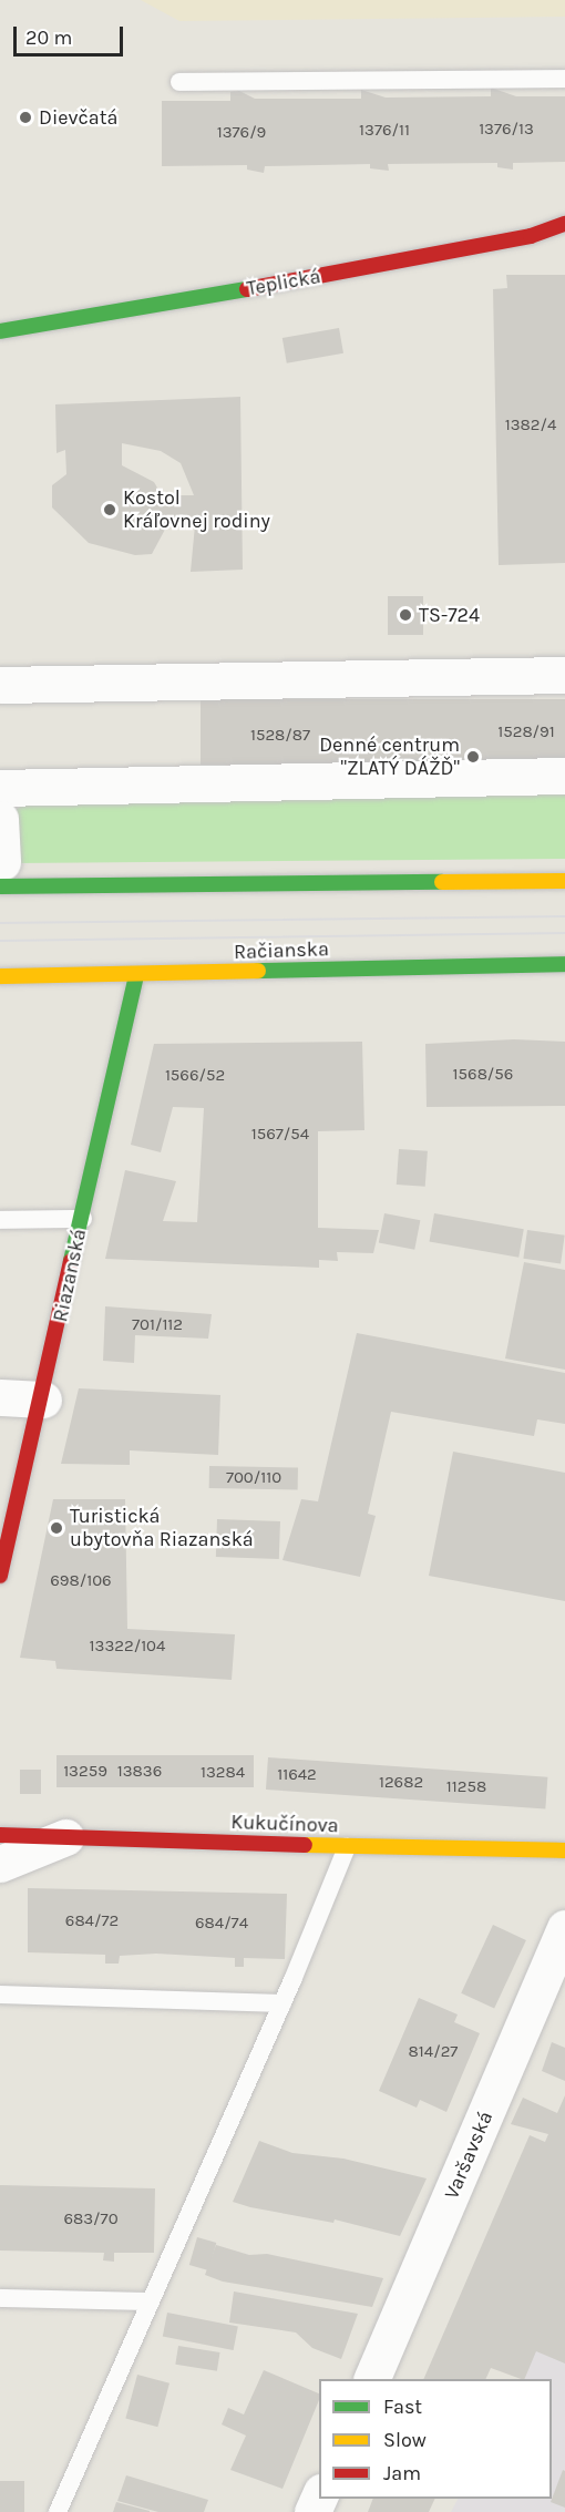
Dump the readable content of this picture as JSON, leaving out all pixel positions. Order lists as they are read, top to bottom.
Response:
{
  "streets": {
    "street": [
      "Teplická",
      "Račianska",
      "Riazanská",
      "Kukučínova",
      "Varšavská"
    ]
  },
  "crossings": [
    ["Račianska", "Riazanská"]
  ],
  "places": [
    "Dievčatá",
    "Kostol Kráľovnej rodiny",
    "TS-724",
    "Denné centrum \"ZLATÝ DÁŽĎ\"",
    "Turistická ubytovňa Riazanská"
  ],
  "house_numbers": [
    "1376/13",
    "1376/11",
    "1376/9",
    "1382/4",
    "1528/91",
    "1528/87",
    "1568/56",
    "1566/52",
    "1567/54",
    "701/112",
    "700/110",
    "698/106",
    "13322/104",
    "13259",
    "13836",
    "13284",
    "11642",
    "12682",
    "11258",
    "684/72",
    "684/74",
    "814/27",
    "683/70"
  ],
  "legend": ["Fast", "Slow", "Jam"],
  "scale_bar": "20 m"
}
